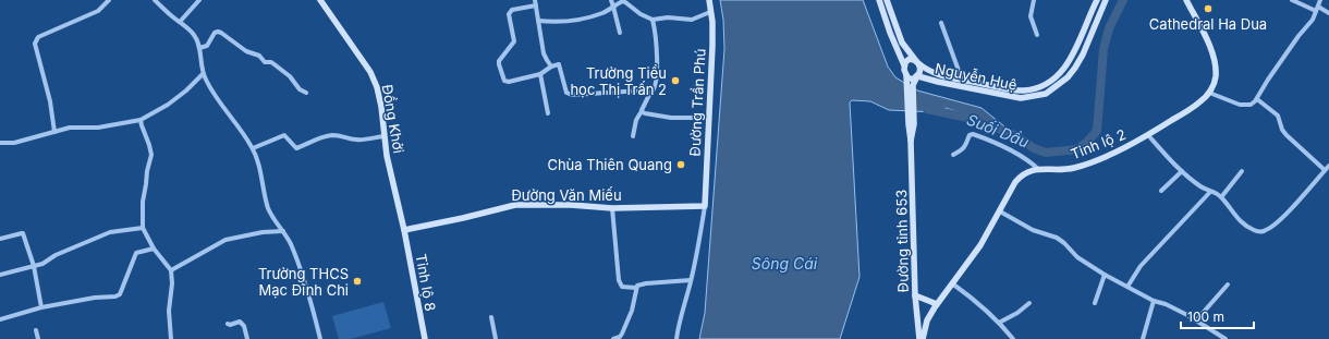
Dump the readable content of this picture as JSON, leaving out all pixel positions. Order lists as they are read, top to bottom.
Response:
{
  "streets": {
    "main road": [
      "Nguyễn Huệ",
      "Đường Trần Phú",
      "Đồng Khởi",
      "Tỉnh lộ 2",
      "Đường Văn Miếu",
      "Đường tỉnh 653",
      "Tỉnh lộ 8"
    ]
  },
  "crossings": [
    ["Nguyễn Huệ", "Đường tỉnh 653"],
    ["Đường Trần Phú", "Đường Văn Miếu"],
    ["Đồng Khởi", "Đường Văn Miếu"],
    ["Đồng Khởi", "Tỉnh lộ 8"],
    ["Tỉnh lộ 2", "Đường tỉnh 653"],
    ["Đường Văn Miếu", "Tỉnh lộ 8"]
  ],
  "water": ["Suối Dầu", "Sông Cái"],
  "places": [
    "Cathedral Ha Dua",
    "Trường Tiểu học Thị Trấn 2",
    "Chùa Thiên Quang",
    "Trường THCS Mạc Đĩnh Chi"
  ],
  "scale_bar": "100 m"
}
